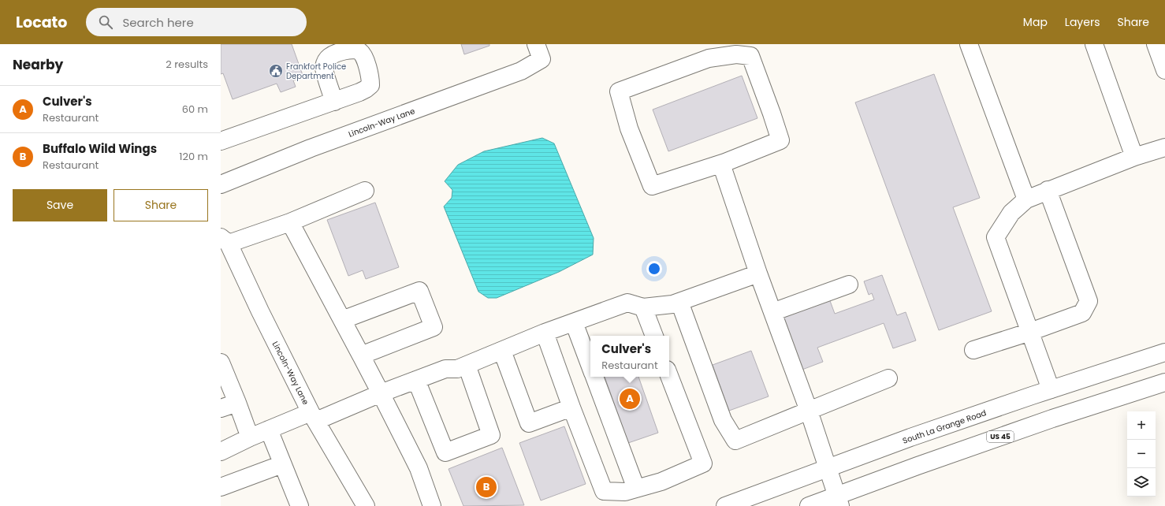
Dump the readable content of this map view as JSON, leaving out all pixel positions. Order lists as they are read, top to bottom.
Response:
{
  "streets": {
    "main road": ["Lincoln-Way Lane", "South La Grange Road", "US 45"]
  },
  "places": {
    "public building": ["Frankfort Police Department"]
  },
  "page": {
    "header": "Locato",
    "search": "Search here",
    "nav": ["Map", "Layers", "Share"],
    "heading": ["Nearby", "2 results"],
    "list": [
      {
        "mark": "A",
        "name": "Culver's",
        "note": "Restaurant",
        "value": "60 m"
      },
      {
        "mark": "B",
        "name": "Buffalo Wild Wings",
        "note": "Restaurant",
        "value": "120 m"
      }
    ],
    "buttons": ["Save", "Share"],
    "popup": ["Culver's", "Restaurant"],
    "pins": ["A", "B"],
    "map_buttons": ["+", "−"]
  }
}
